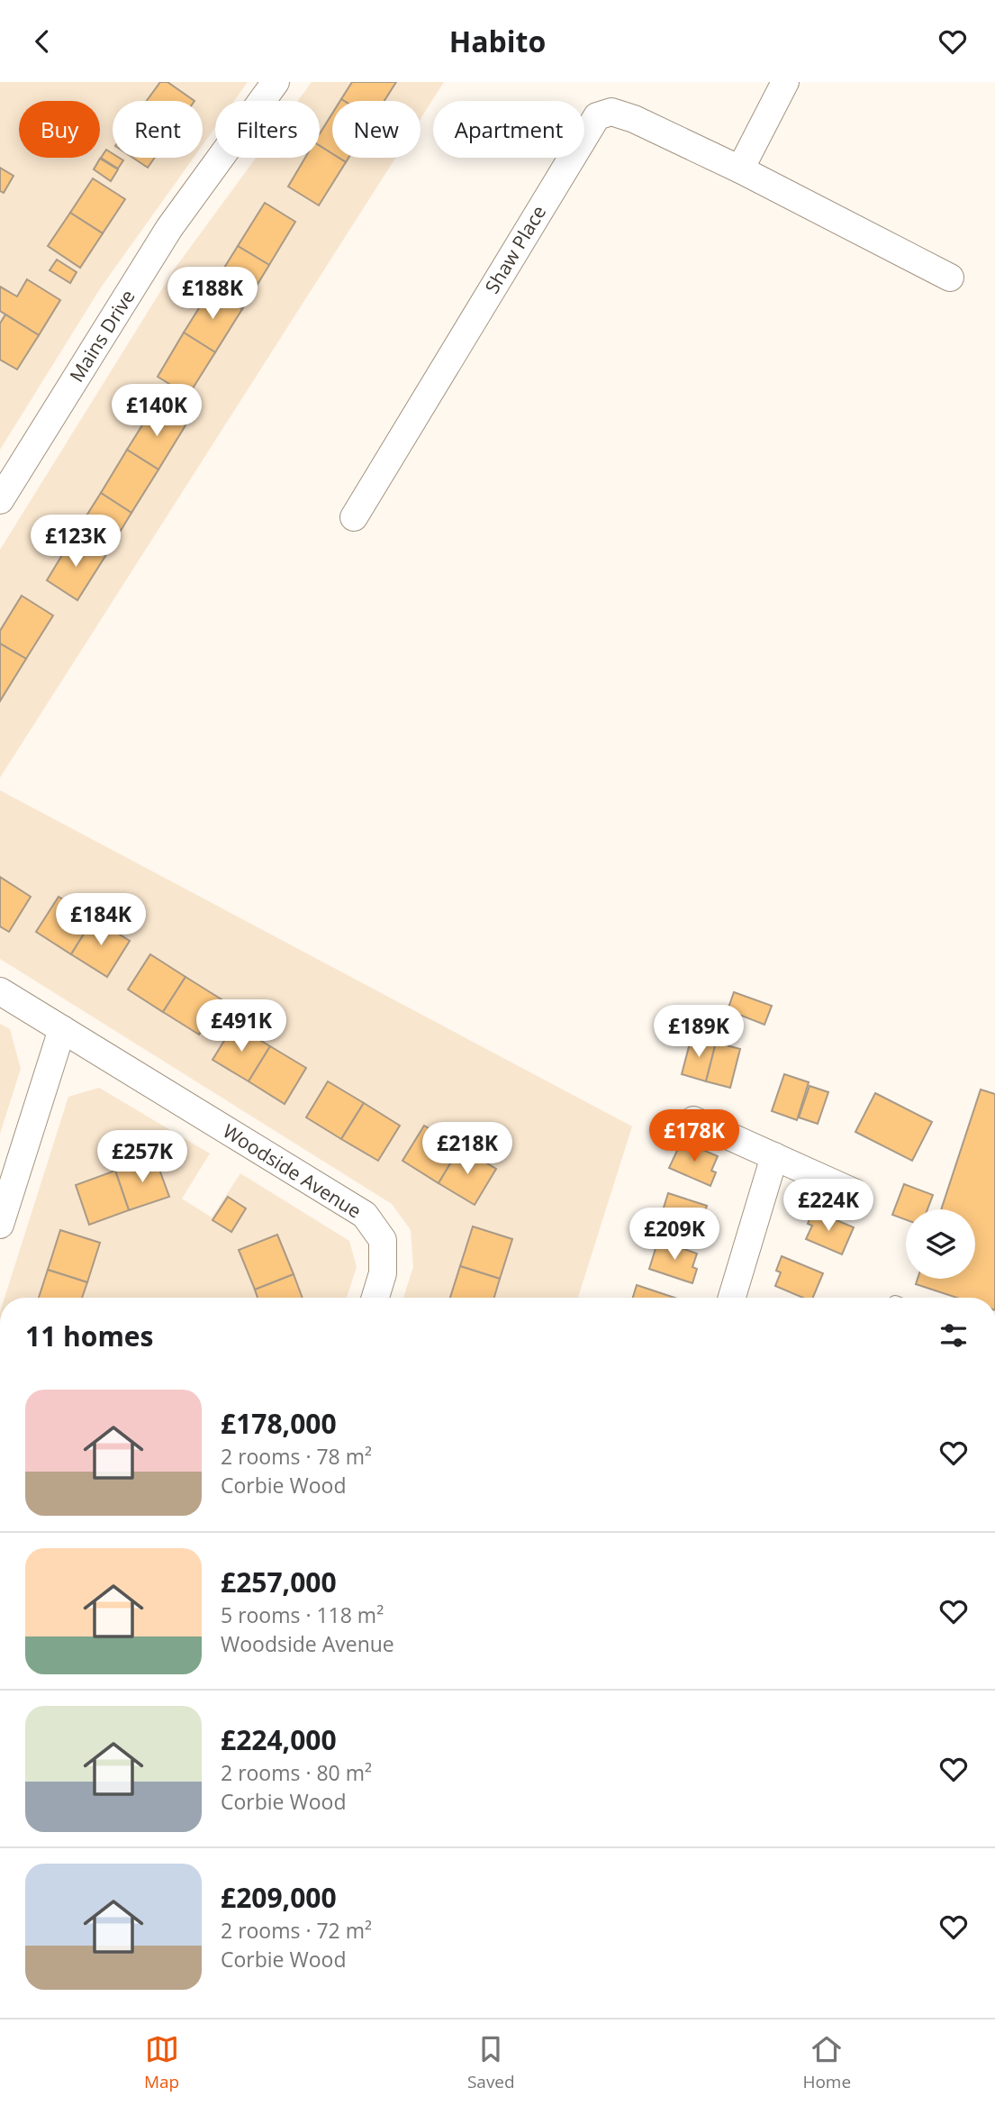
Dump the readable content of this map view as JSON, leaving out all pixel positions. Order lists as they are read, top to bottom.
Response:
{
  "streets": {
    "street": ["Shaw Place", "Mains Drive", "Woodside Avenue"]
  },
  "page": {
    "header": "Habito",
    "chip": [
      "Buy",
      "Rent",
      "Filters",
      "New",
      "Apartment"
    ],
    "price": [
      "£188K",
      "£140K",
      "£123K",
      "£184K",
      "£491K",
      "£189K",
      "£178K",
      "£218K",
      "£257K",
      "£224K",
      "£209K"
    ],
    "heading": "11 homes",
    "list": [
      {
        "name": "£178,000",
        "note": "2 rooms · 78 m² · Corbie Wood"
      },
      {
        "name": "£257,000",
        "note": "5 rooms · 118 m² · Woodside Avenue"
      },
      {
        "name": "£224,000",
        "note": "2 rooms · 80 m² · Corbie Wood"
      },
      {
        "name": "£209,000",
        "note": "2 rooms · 72 m² · Corbie Wood"
      }
    ],
    "tabs": ["Map", "Saved", "Home"]
  }
}
